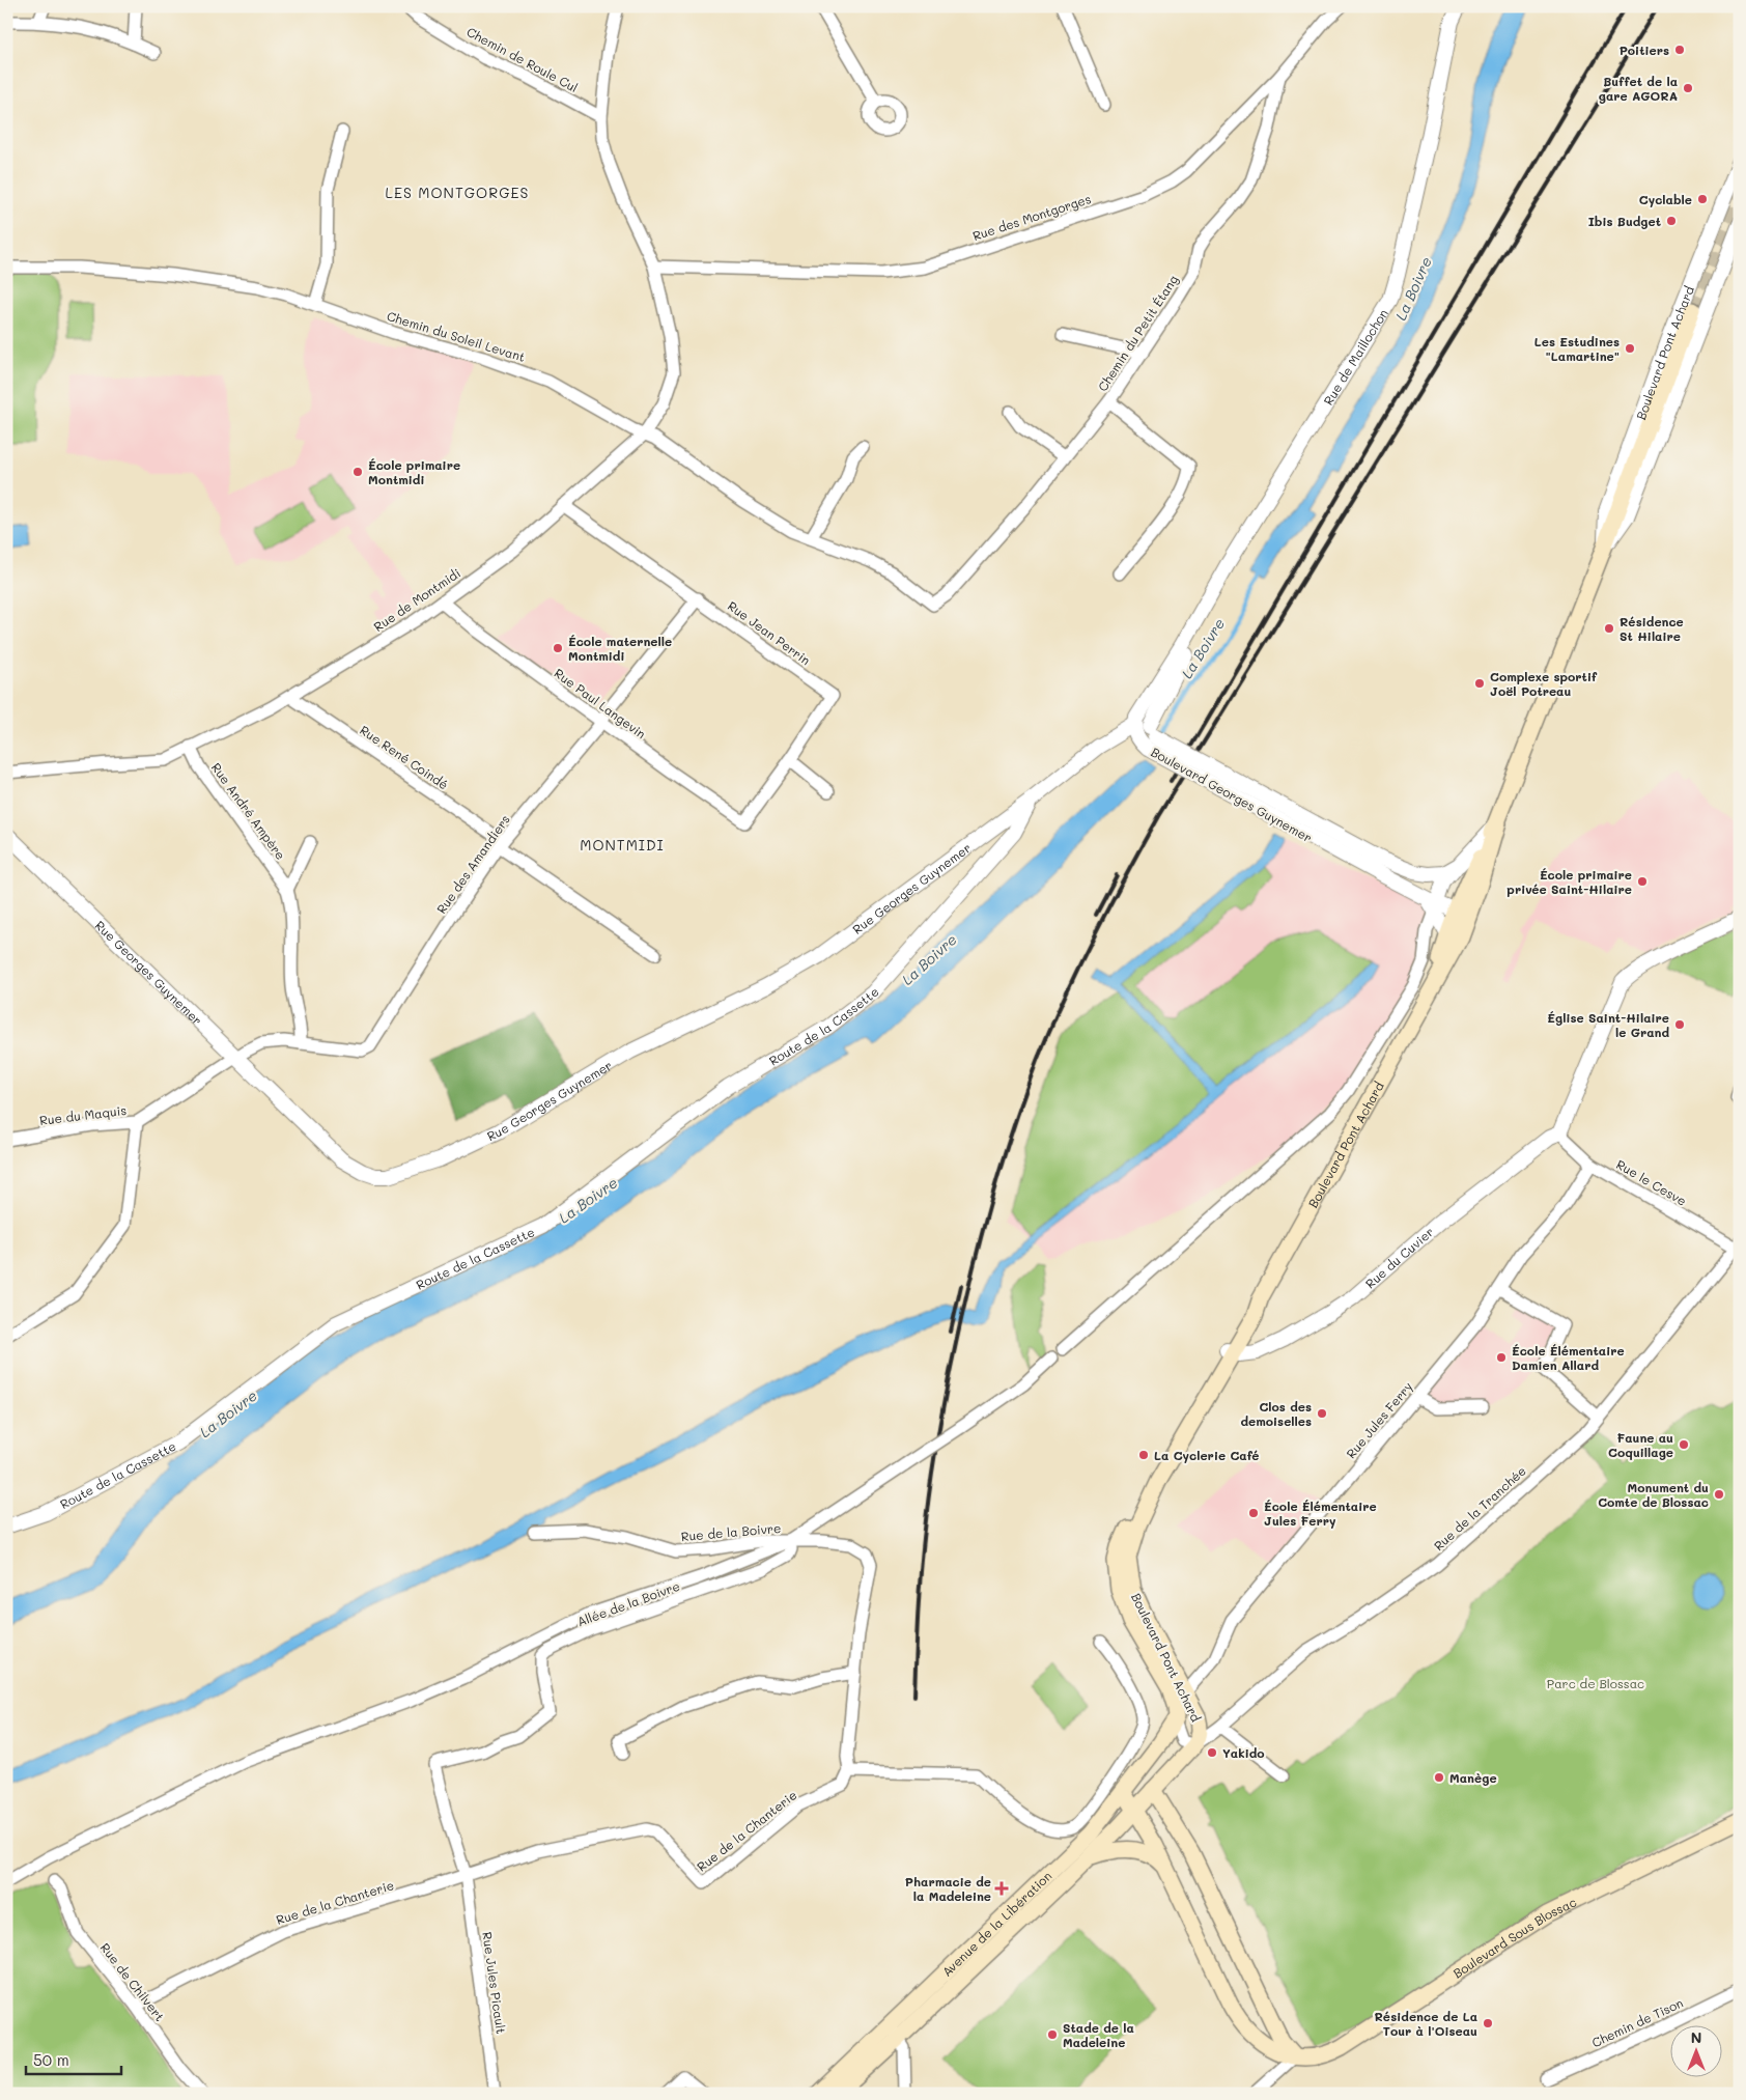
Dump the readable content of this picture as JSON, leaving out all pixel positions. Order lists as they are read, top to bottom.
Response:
{
  "streets": {
    "main road": ["Boulevard Pont Achard", "Avenue de la Libération", "Boulevard Sous Blossac"],
    "street": [
      "Chemin de Roule Cul",
      "Rue des Montgorges",
      "Chemin du Petit Étang",
      "Chemin du Soleil Levant",
      "Rue de Maillochon",
      "Rue de Montmidi",
      "Rue Jean Perrin",
      "Rue Paul Langevin",
      "Rue René Coindé",
      "Boulevard Georges Guynemer",
      "Rue André Ampère",
      "Rue des Amandiers",
      "Rue Georges Guynemer",
      "Route de la Cassette",
      "Rue du Maquis",
      "Rue le Cesve",
      "Rue du Cuvier",
      "Rue Jules Ferry",
      "Rue de la Tranchée",
      "Rue de la Boivre",
      "Allée de la Boivre",
      "Rue de la Chanterie",
      "Rue de Chilvert",
      "Rue Jules Picault",
      "Chemin de Tison"
    ]
  },
  "crossings": [
    ["Chemin de Roule Cul", "Rue de Montmidi"],
    ["Rue des Montgorges", "Chemin du Petit Étang"],
    ["Rue des Montgorges", "Rue de Montmidi"],
    ["Chemin du Petit Étang", "Chemin du Soleil Levant"],
    ["Chemin du Soleil Levant", "Rue de Montmidi"],
    ["Boulevard Pont Achard", "Boulevard Georges Guynemer"],
    ["Boulevard Pont Achard", "Rue du Cuvier"],
    ["Boulevard Pont Achard", "Rue Jules Ferry"],
    ["Boulevard Pont Achard", "Rue de la Tranchée"],
    ["Boulevard Pont Achard", "Avenue de la Libération"],
    ["Rue de Maillochon", "Boulevard Georges Guynemer"],
    ["Rue de Maillochon", "Rue Georges Guynemer"],
    ["Rue de Montmidi", "Rue Jean Perrin"],
    ["Rue de Montmidi", "Rue Paul Langevin"],
    ["Rue de Montmidi", "Rue René Coindé"],
    ["Rue de Montmidi", "Rue André Ampère"],
    ["Rue Jean Perrin", "Rue Paul Langevin"],
    ["Rue Jean Perrin", "Rue des Amandiers"],
    ["Rue Paul Langevin", "Rue des Amandiers"],
    ["Rue René Coindé", "Rue des Amandiers"],
    ["Boulevard Georges Guynemer", "Rue Georges Guynemer"],
    ["Rue André Ampère", "Rue des Amandiers"],
    ["Rue des Amandiers", "Rue Georges Guynemer"],
    ["Rue des Amandiers", "Rue du Maquis"],
    ["Rue Georges Guynemer", "Route de la Cassette"],
    ["Rue Georges Guynemer", "Rue du Maquis"],
    ["Rue le Cesve", "Rue du Cuvier"],
    ["Rue le Cesve", "Rue Jules Ferry"],
    ["Rue le Cesve", "Rue de la Tranchée"],
    ["Rue de la Boivre", "Allée de la Boivre"],
    ["Rue de la Boivre", "Rue de la Chanterie"],
    ["Allée de la Boivre", "Rue de la Chanterie"],
    ["Allée de la Boivre", "Rue Jules Picault"],
    ["Rue de la Chanterie", "Rue de Chilvert"],
    ["Rue de la Chanterie", "Rue Jules Picault"],
    ["Avenue de la Libération", "Boulevard Sous Blossac"]
  ],
  "districts": ["LES MONTGORGES", "MONTMIDI"],
  "water": ["La Boivre"],
  "parks": ["Parc de Blossac"],
  "places": {
    "other": [
      "Poitiers",
      "Buffet de la gare AGORA",
      "Cyclable",
      "Ibis Budget",
      "Les Estudines \"Lamartine\"",
      "École primaire Montmidi",
      "Résidence St Hilaire",
      "École maternelle Montmidi",
      "Complexe sportif Joël Potreau",
      "École primaire privée Saint-Hilaire",
      "Église Saint-Hilaire le Grand",
      "École Élémentaire Damien Allard",
      "Clos des demoiselles",
      "Faune au Coquillage",
      "La Cyclerie Café",
      "Monument du Comte de Blossac",
      "École Élémentaire Jules Ferry",
      "Yakido",
      "Manège",
      "Résidence de La Tour à l'Oiseau",
      "Stade de la Madeleine"
    ],
    "health": ["Pharmacie de la Madeleine"]
  },
  "scale_bar": "50 m",
  "north": "top"
}
